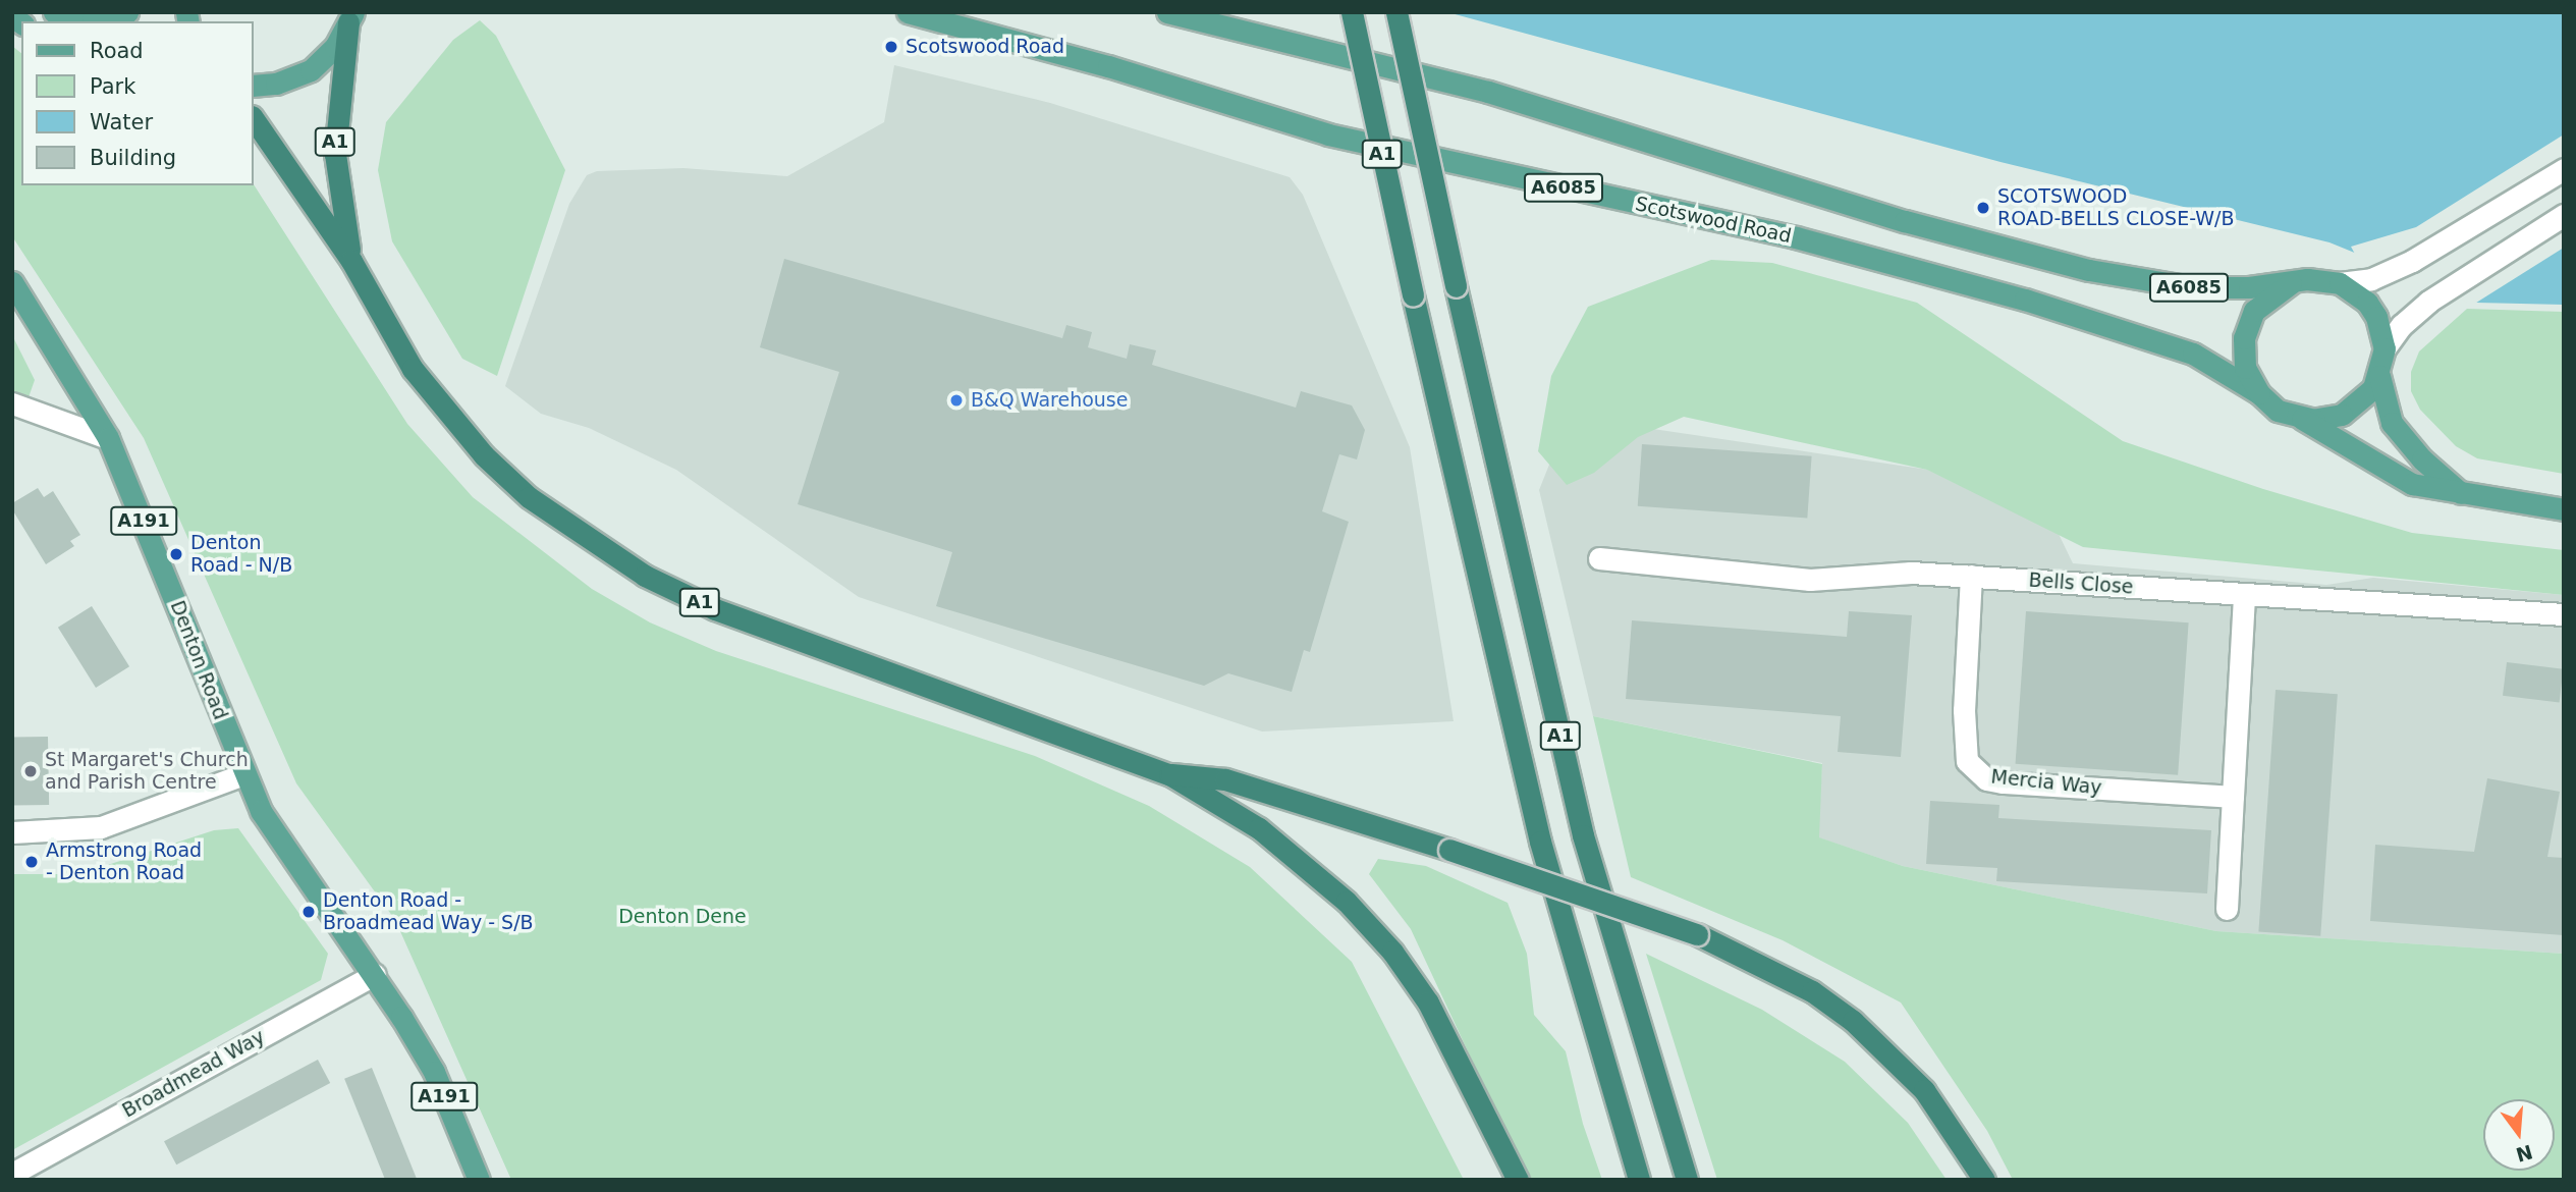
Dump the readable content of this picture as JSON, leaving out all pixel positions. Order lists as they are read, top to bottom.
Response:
{
  "streets": {
    "highway": ["A1"],
    "main road": [
      "A6085",
      "Scotswood Road",
      "A191",
      "Denton Road"
    ],
    "street": ["Bells Close", "Mercia Way", "Broadmead Way"]
  },
  "crossings": [
    ["A6085", "Scotswood Road"],
    ["Bells Close", "Mercia Way"],
    ["Denton Road", "Broadmead Way"]
  ],
  "parks": ["Denton Dene"],
  "places": [
    "Scotswood Road",
    "SCOTSWOOD ROAD-BELLS CLOSE-W/B",
    "B&Q Warehouse",
    "Denton Road - N/B",
    "St Margaret's Church and Parish Centre",
    "Armstrong Road - Denton Road",
    "Denton Road - Broadmead Way - S/B"
  ],
  "legend": [
    "Road",
    "Park",
    "Water",
    "Building"
  ],
  "north": "bottom"
}
